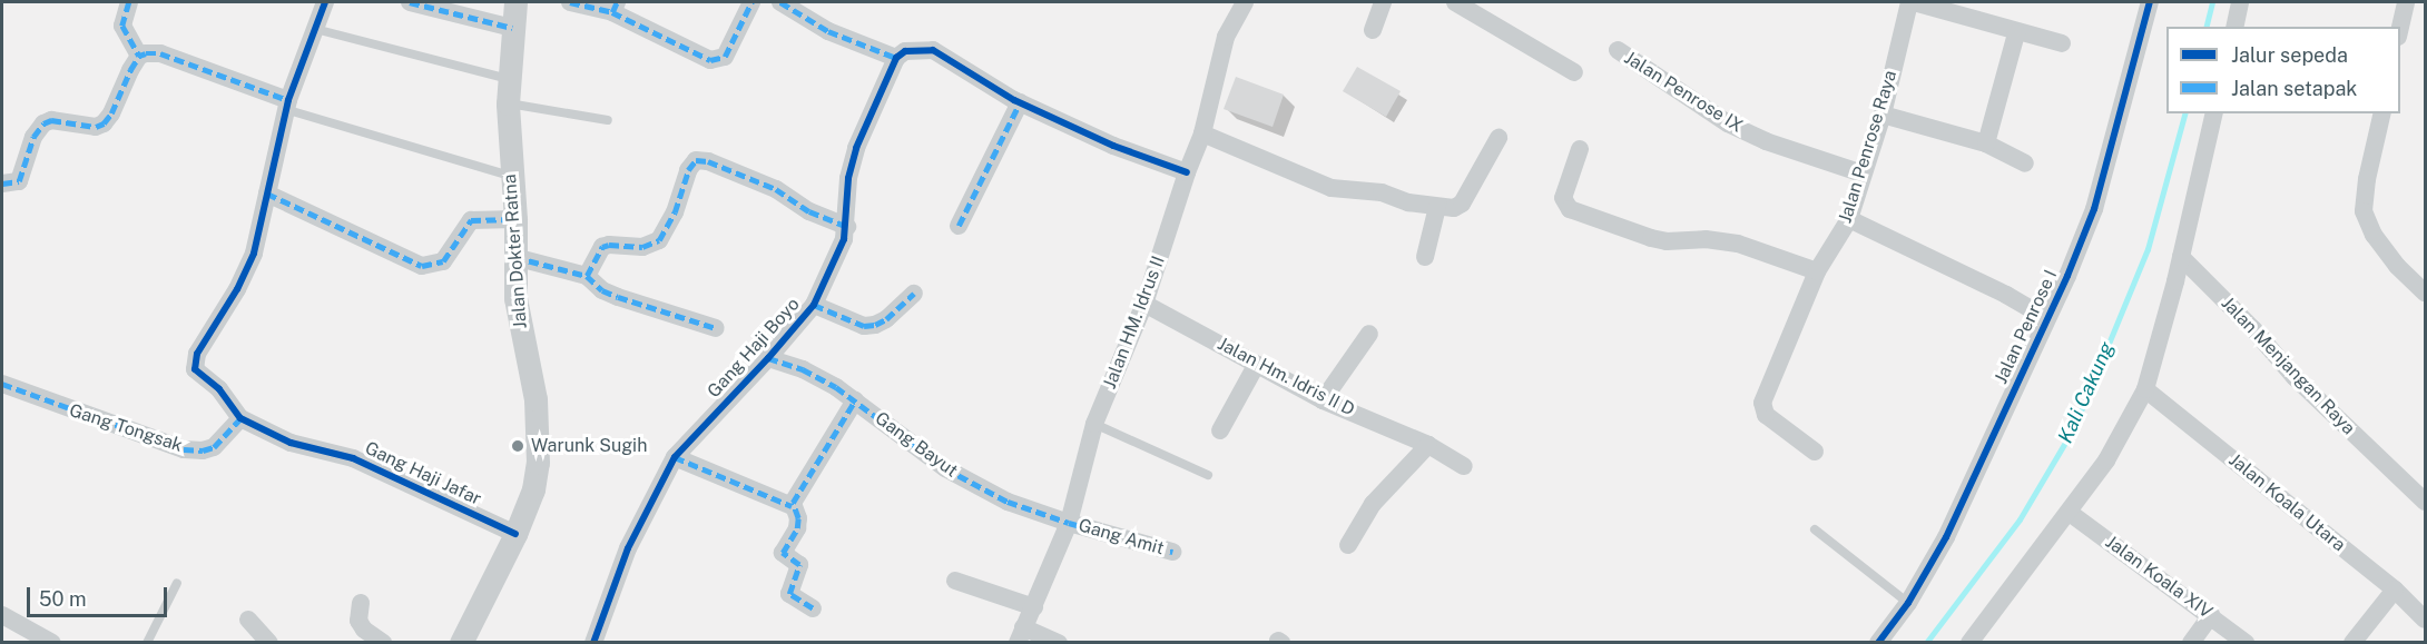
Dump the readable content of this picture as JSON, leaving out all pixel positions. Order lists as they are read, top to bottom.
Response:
{
  "streets": {
    "street": [
      "Jalan Penrose IX",
      "Jalan Penrose Raya",
      "Jalan Dokter Ratna",
      "Jalan HM. Idrus II",
      "Jalan Penrose I",
      "Gang Haji Boyo",
      "Jalan Menjangan Raya",
      "Jalan Hm. Idris II D",
      "Gang Tongsak",
      "Gang Bayut",
      "Gang Haji Jafar",
      "Jalan Koala Utara",
      "Gang Amit",
      "Jalan Koala XIV"
    ]
  },
  "crossings": [
    ["Jalan Penrose IX", "Jalan Penrose Raya"],
    ["Jalan Dokter Ratna", "Gang Haji Jafar"],
    ["Jalan HM. Idrus II", "Jalan Hm. Idris II D"],
    ["Jalan HM. Idrus II", "Gang Bayut"],
    ["Jalan HM. Idrus II", "Gang Amit"],
    ["Gang Haji Boyo", "Gang Bayut"],
    ["Gang Tongsak", "Gang Haji Jafar"],
    ["Gang Bayut", "Gang Amit"]
  ],
  "water": ["Kali Cakung"],
  "places": ["Warunk Sugih"],
  "legend": ["Jalur sepeda", "Jalan setapak"],
  "scale_bar": "50 m"
}
